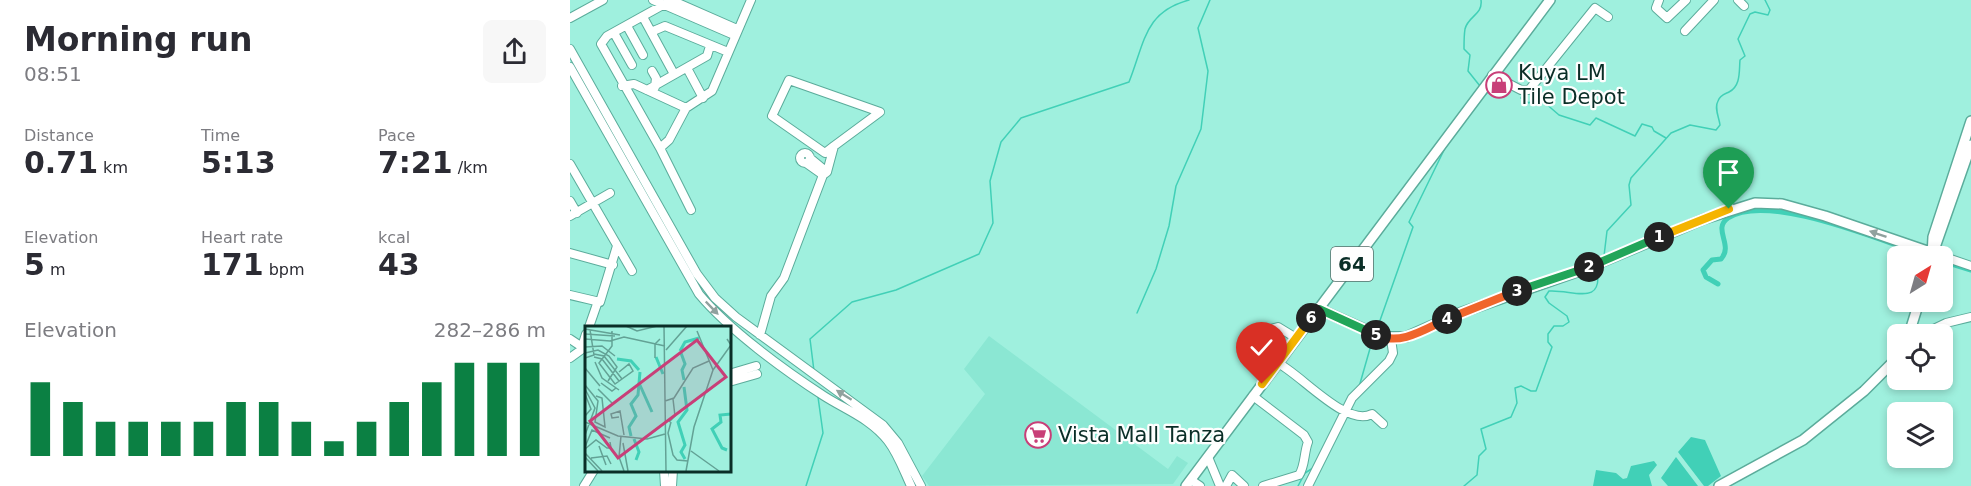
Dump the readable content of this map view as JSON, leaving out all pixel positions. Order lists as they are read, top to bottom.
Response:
{
  "streets": {
    "main road": ["64"]
  },
  "places": {
    "shop": ["Kuya LM Tile Depot"],
    "supermarket": ["Vista Mall Tanza"]
  },
  "north": "top right",
  "page": {
    "heading": ["Morning run", "08:51"],
    "stats": [
      ["Distance", "0.71 km"],
      ["Time", "5:13"],
      ["Pace", "7:21 /km"],
      ["Elevation", "5 m"],
      ["Heart rate", "171 bpm"],
      ["kcal", "43"]
    ],
    "pins": [
      "1",
      "2",
      "3",
      "6",
      "4",
      "5"
    ],
    "chart": ["Elevation", "282–286 m"]
  }
}
